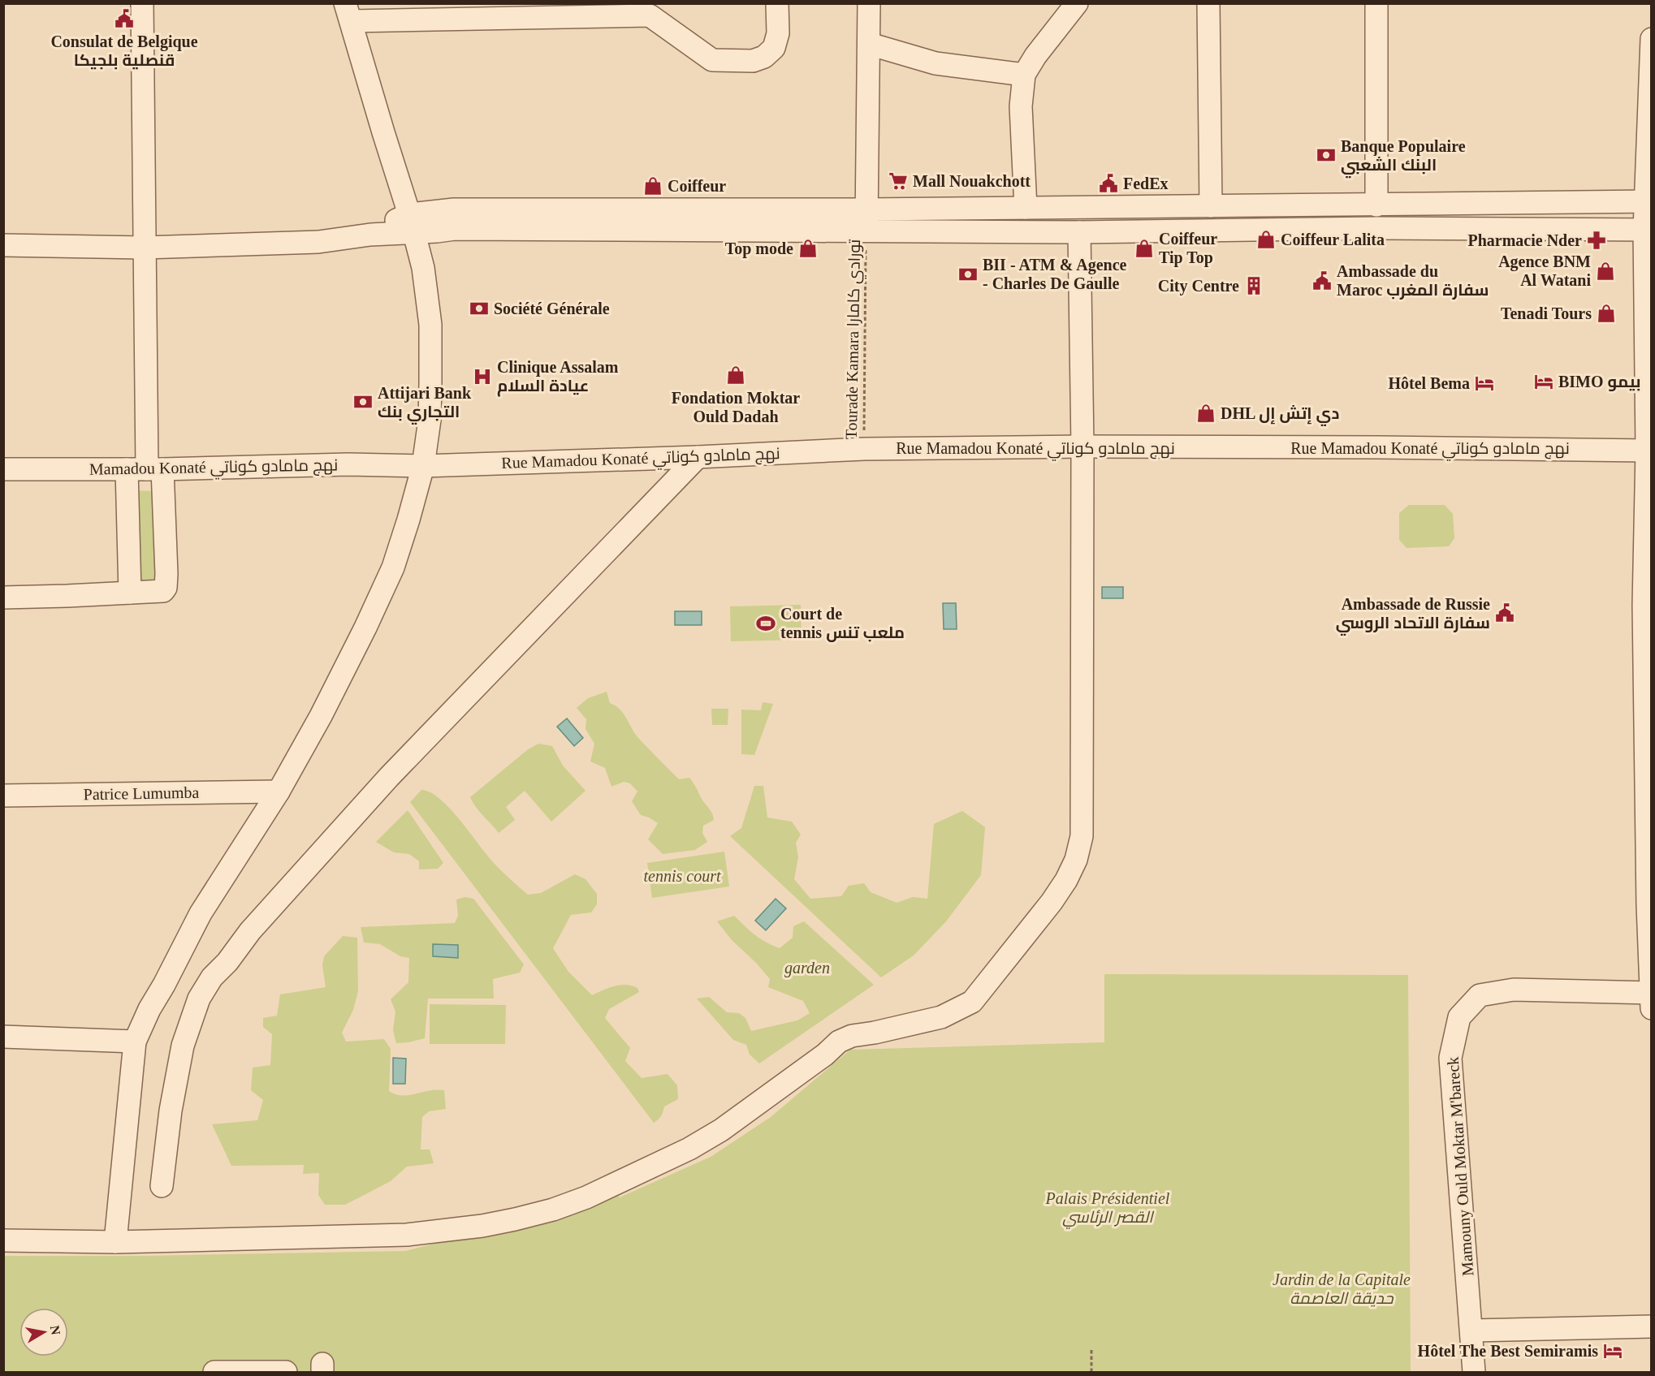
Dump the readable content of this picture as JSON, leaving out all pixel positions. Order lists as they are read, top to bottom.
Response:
{
  "streets": {
    "street": [
      "Rue Mamadou Konaté نهج مامادو كوناتي",
      "Mamadou Konaté نهج مامادو كوناتي",
      "Patrice Lumumba",
      "Mamouny Ould Moktar M'bareck"
    ],
    "path": ["Tourade Kamara تورادي كامارا"]
  },
  "crossings": [
    ["Tourade Kamara تورادي كامارا", "Rue Mamadou Konaté نهج مامادو كوناتي"],
    ["Rue Mamadou Konaté نهج مامادو كوناتي", "Mamadou Konaté نهج مامادو كوناتي"]
  ],
  "parks": [
    "tennis court",
    "garden",
    "Palais Présidentiel القصر الرئاسي",
    "Jardin de la Capitale حديقة العاصمة"
  ],
  "places": {
    "public building": [
      "Consulat de Belgique قنصلية بلجيكا",
      "FedEx",
      "Ambassade du Maroc سفارة المغرب",
      "Ambassade de Russie سفارة الاتحاد الروسي"
    ],
    "bank": [
      "Banque Populaire البنك الشعبي",
      "BII - ATM & Agence - Charles De Gaulle",
      "Société Générale",
      "Attijari Bank التجاري بنك"
    ],
    "supermarket": ["Mall Nouakchott"],
    "shop": [
      "Coiffeur",
      "Coiffeur Lalita",
      "Top mode",
      "Coiffeur Tip Top",
      "Agence BNM Al Watani",
      "Tenadi Tours",
      "Fondation Moktar Ould Dadah",
      "DHL دي إتش إل"
    ],
    "pharmacy": ["Pharmacie Nder"],
    "building": ["City Centre"],
    "hospital": ["Clinique Assalam عيادة السلام"],
    "hotel": ["BIMO بيمو", "Hôtel Bema", "Hôtel The Best Semiramis"],
    "sports": ["Court de tennis ملعب تنس"]
  },
  "north": "right"
}
